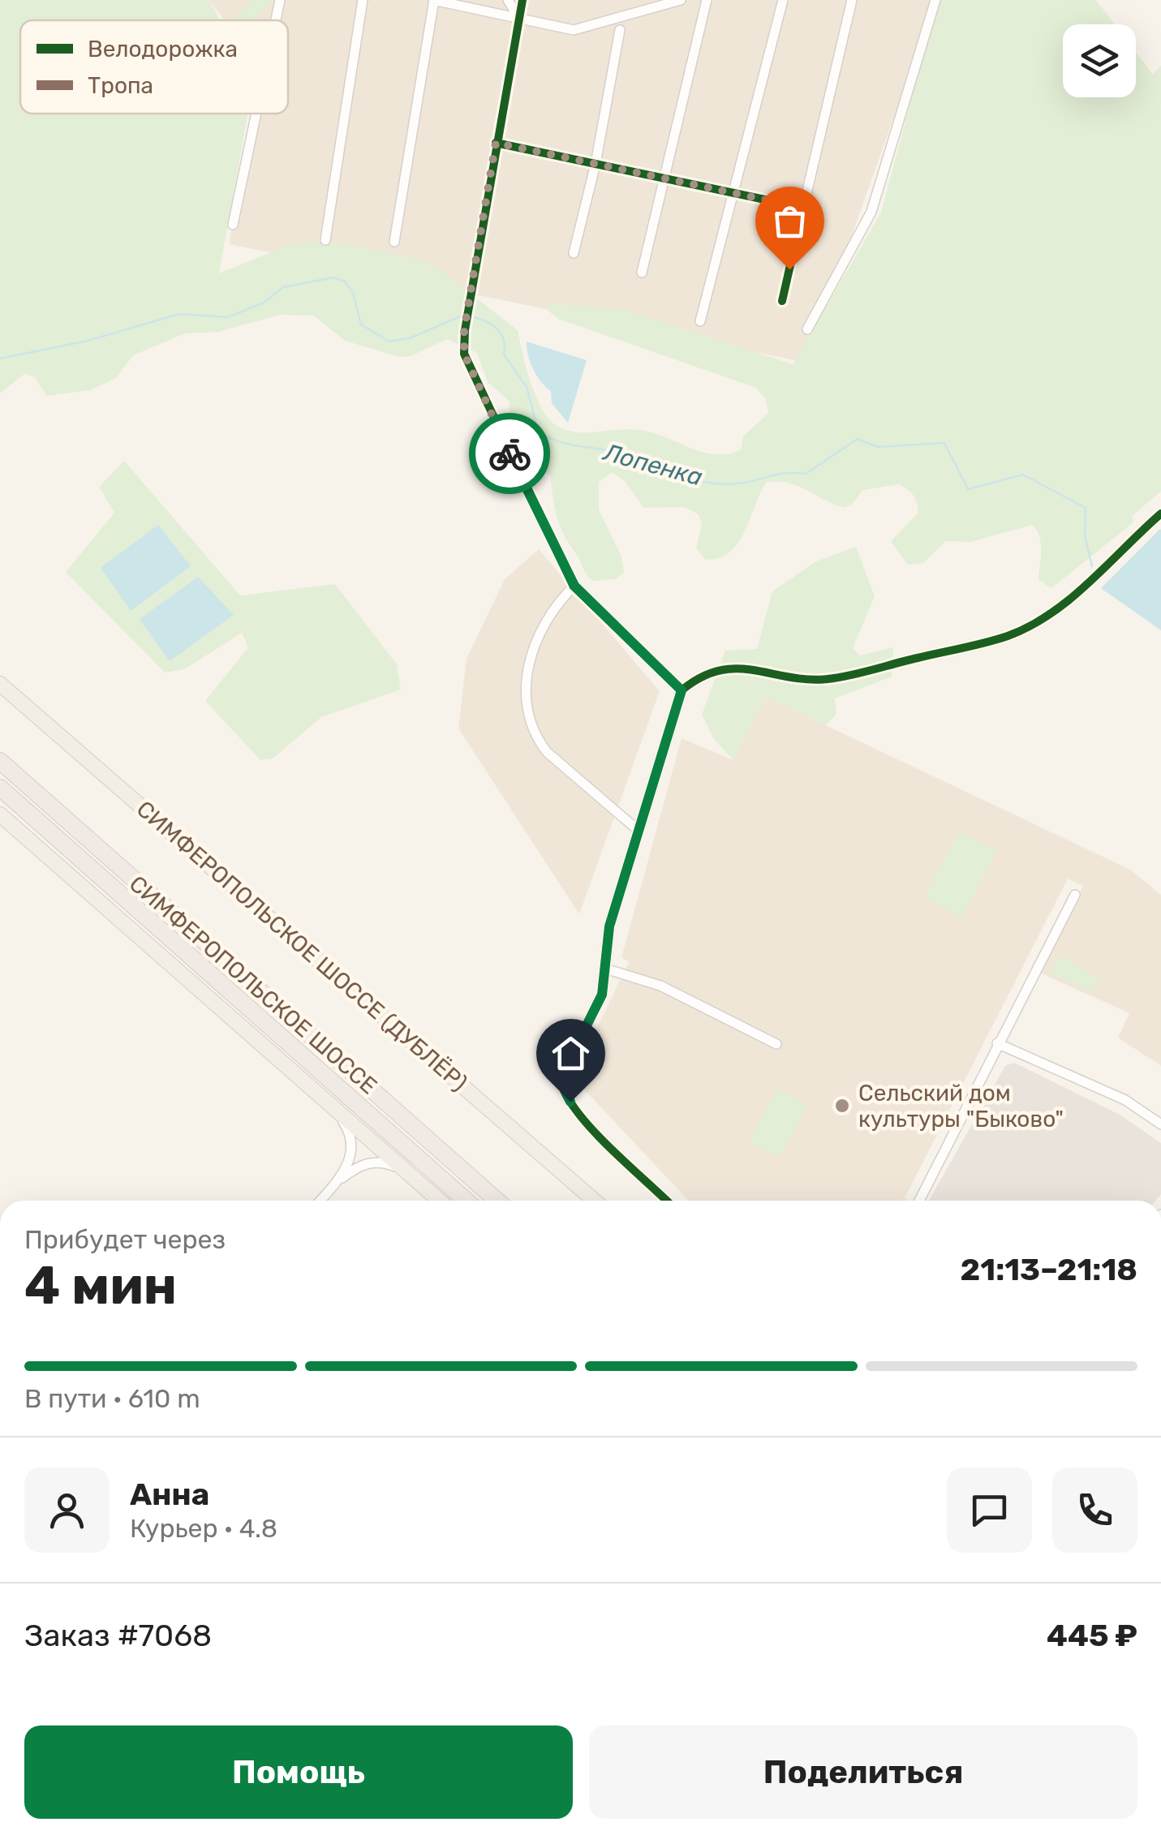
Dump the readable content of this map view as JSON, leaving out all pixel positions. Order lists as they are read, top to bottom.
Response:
{
  "streets": {
    "highway": ["СИМФЕРОПОЛЬСКОЕ ШОССЕ"],
    "main road": ["СИМФЕРОПОЛЬСКОЕ ШОССЕ (ДУБЛЁР)"]
  },
  "water": ["Лопенка"],
  "places": ["Сельский дом культуры \"Быково\""],
  "legend": ["Велодорожка", "Тропа"],
  "page": {
    "heading": ["4 мин", "Прибудет через", "21:13–21:18"],
    "panel": [
      "Анна",
      "Курьер · 4.8",
      "Заказ #7068",
      "445 ₽"
    ],
    "bar": "В пути · 610 m",
    "buttons": ["Помощь", "Поделиться"]
  }
}
